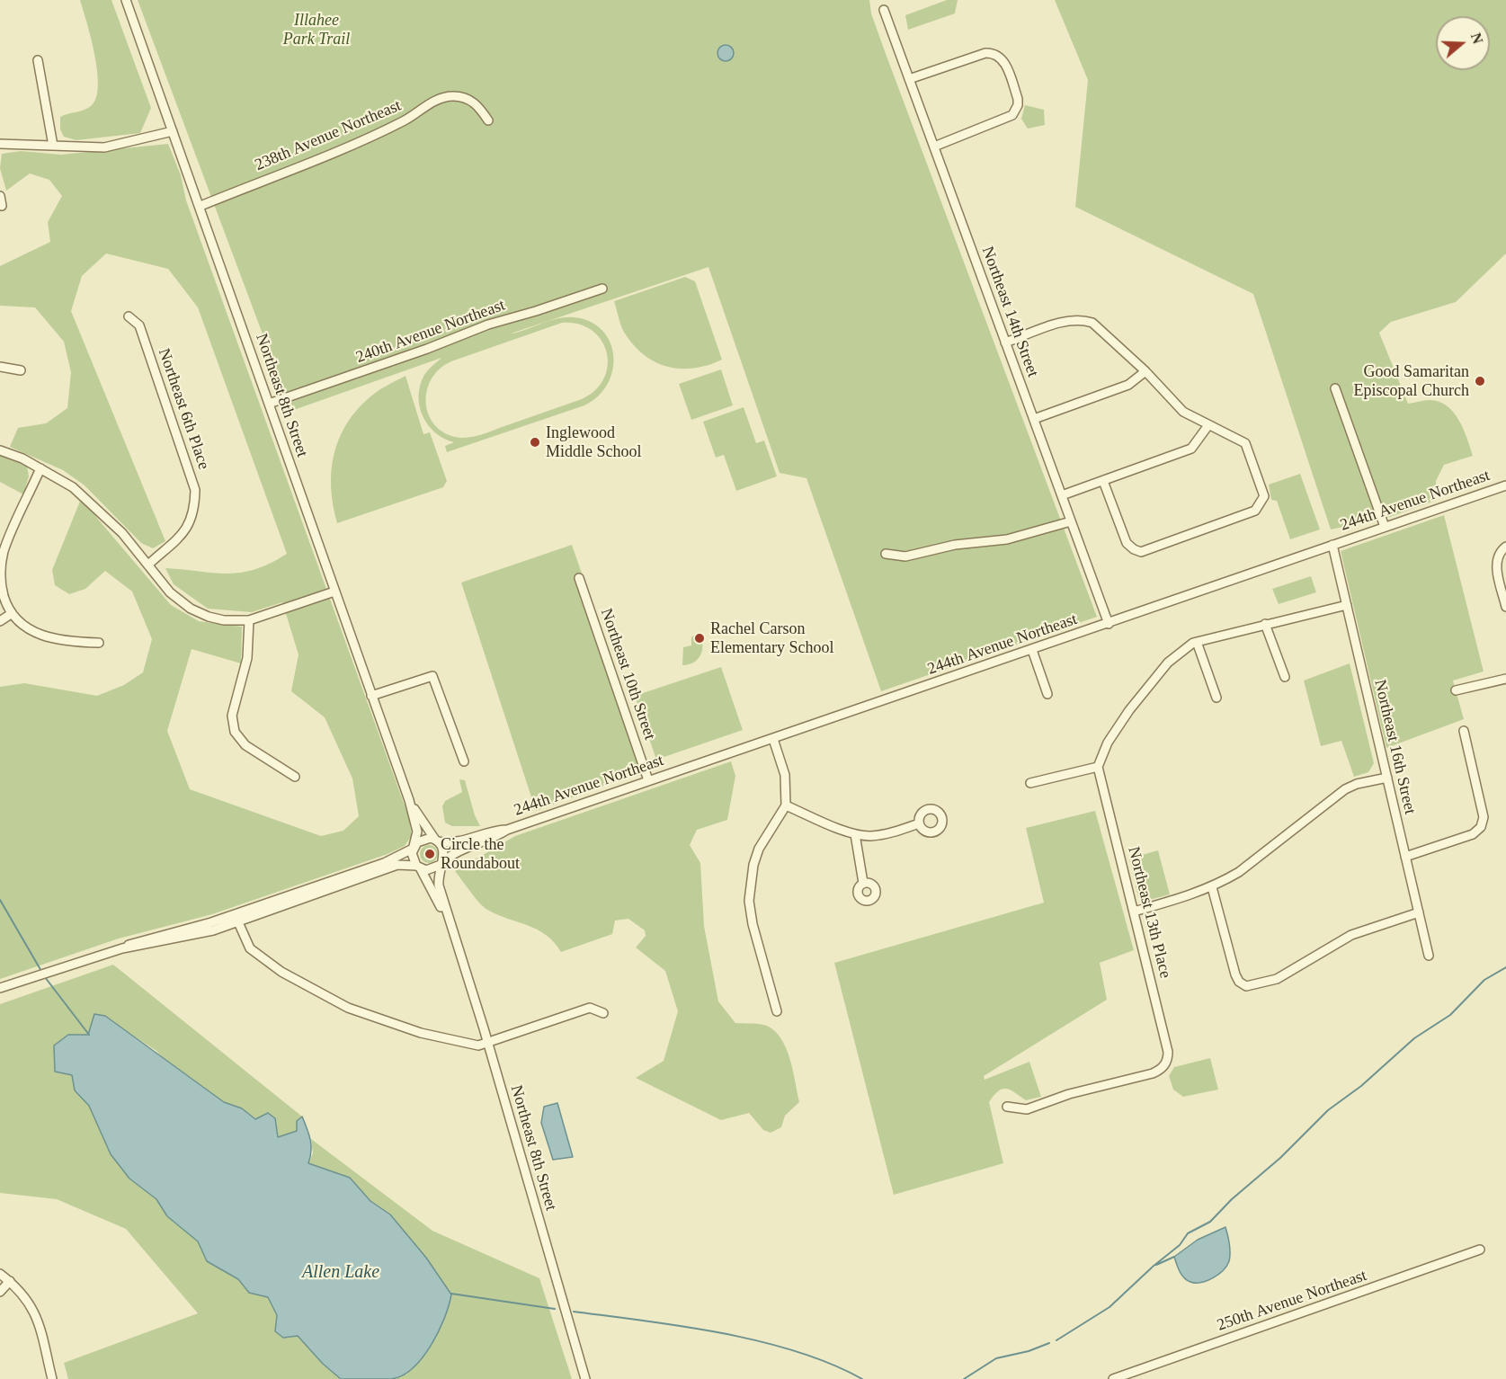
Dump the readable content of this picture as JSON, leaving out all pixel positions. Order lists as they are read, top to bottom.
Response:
{
  "streets": {
    "street": [
      "238th Avenue Northeast",
      "Northeast 14th Street",
      "240th Avenue Northeast",
      "Northeast 8th Street",
      "Northeast 6th Place",
      "244th Avenue Northeast",
      "Northeast 10th Street",
      "Northeast 16th Street",
      "Northeast 13th Place",
      "250th Avenue Northeast"
    ]
  },
  "crossings": [
    ["238th Avenue Northeast", "Northeast 8th Street"],
    ["Northeast 14th Street", "244th Avenue Northeast"],
    ["240th Avenue Northeast", "Northeast 8th Street"],
    ["Northeast 8th Street", "244th Avenue Northeast"],
    ["244th Avenue Northeast", "Northeast 10th Street"],
    ["244th Avenue Northeast", "Northeast 16th Street"]
  ],
  "water": ["Allen Lake"],
  "parks": ["Illahee Park Trail"],
  "places": [
    "Good Samaritan Episcopal Church",
    "Inglewood Middle School",
    "Rachel Carson Elementary School",
    "Circle the Roundabout"
  ],
  "north": "right"
}
